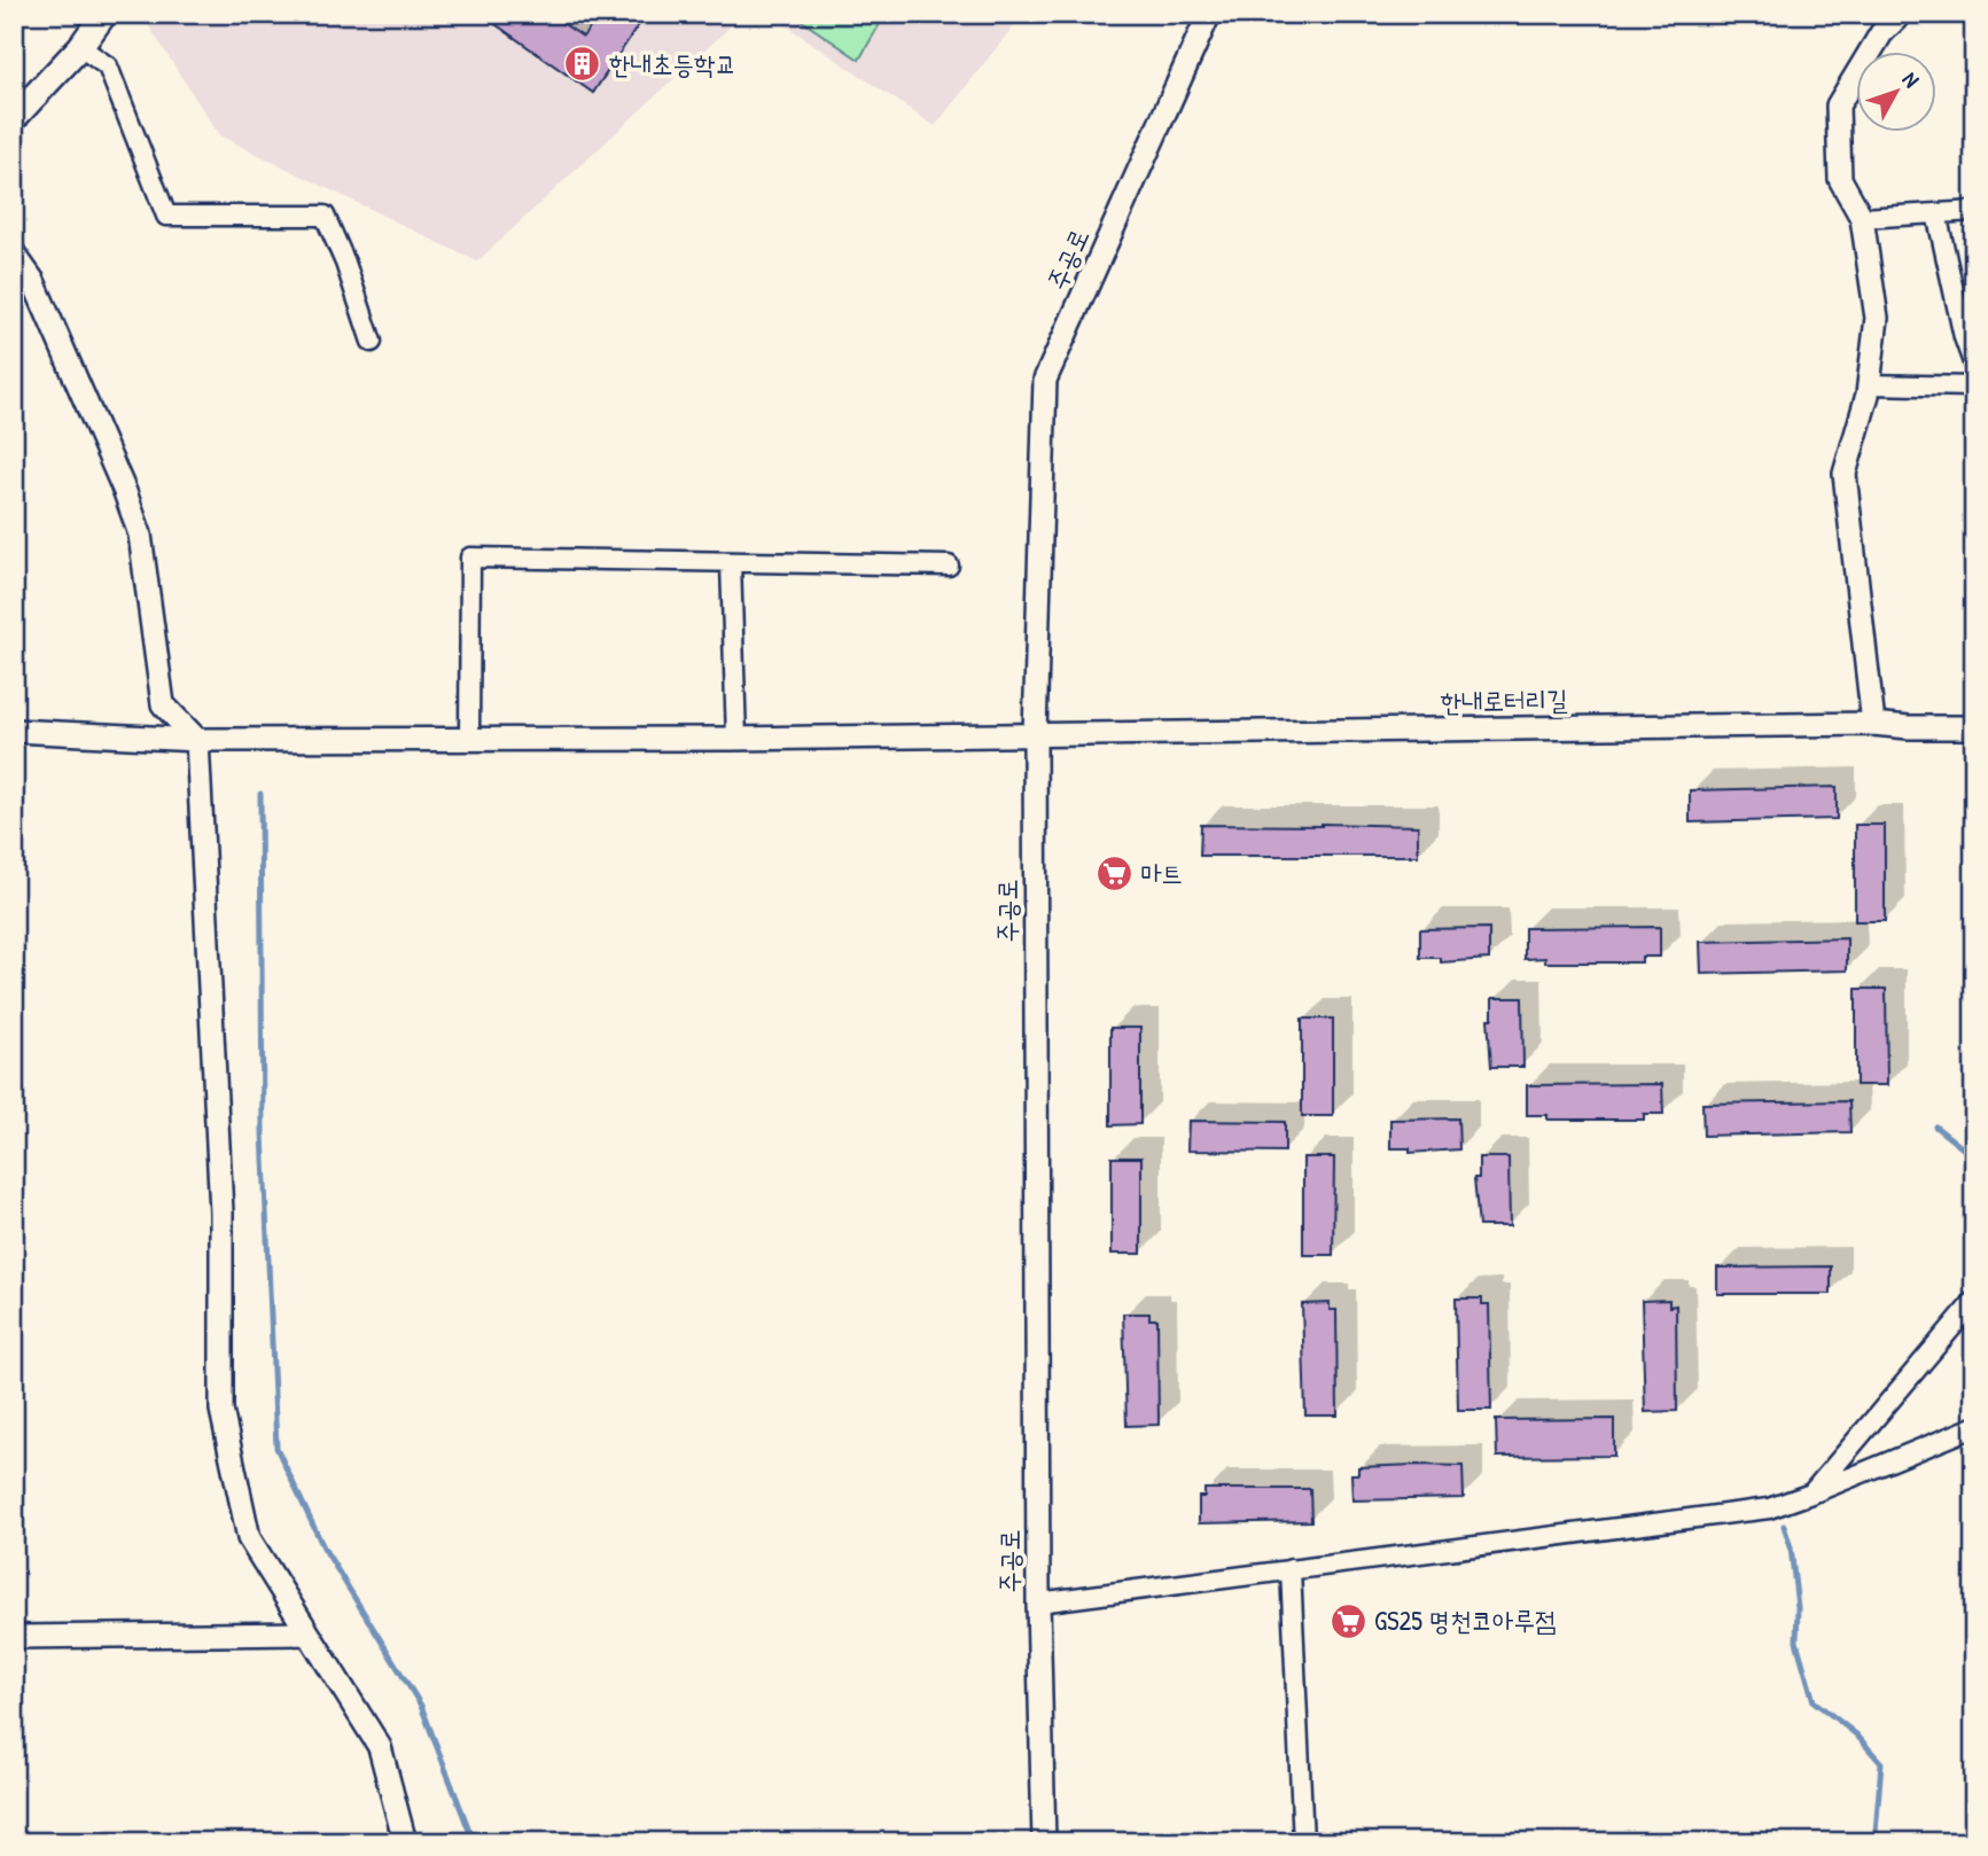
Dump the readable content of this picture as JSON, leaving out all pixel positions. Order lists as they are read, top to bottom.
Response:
{
  "streets": {
    "street": ["주공로", "한내로터리길"]
  },
  "crossings": [
    ["주공로", "한내로터리길"]
  ],
  "places": {
    "building": ["한내초등학교"],
    "supermarket": ["마트", "GS25 명천코아루점"]
  },
  "north": "top right"
}
